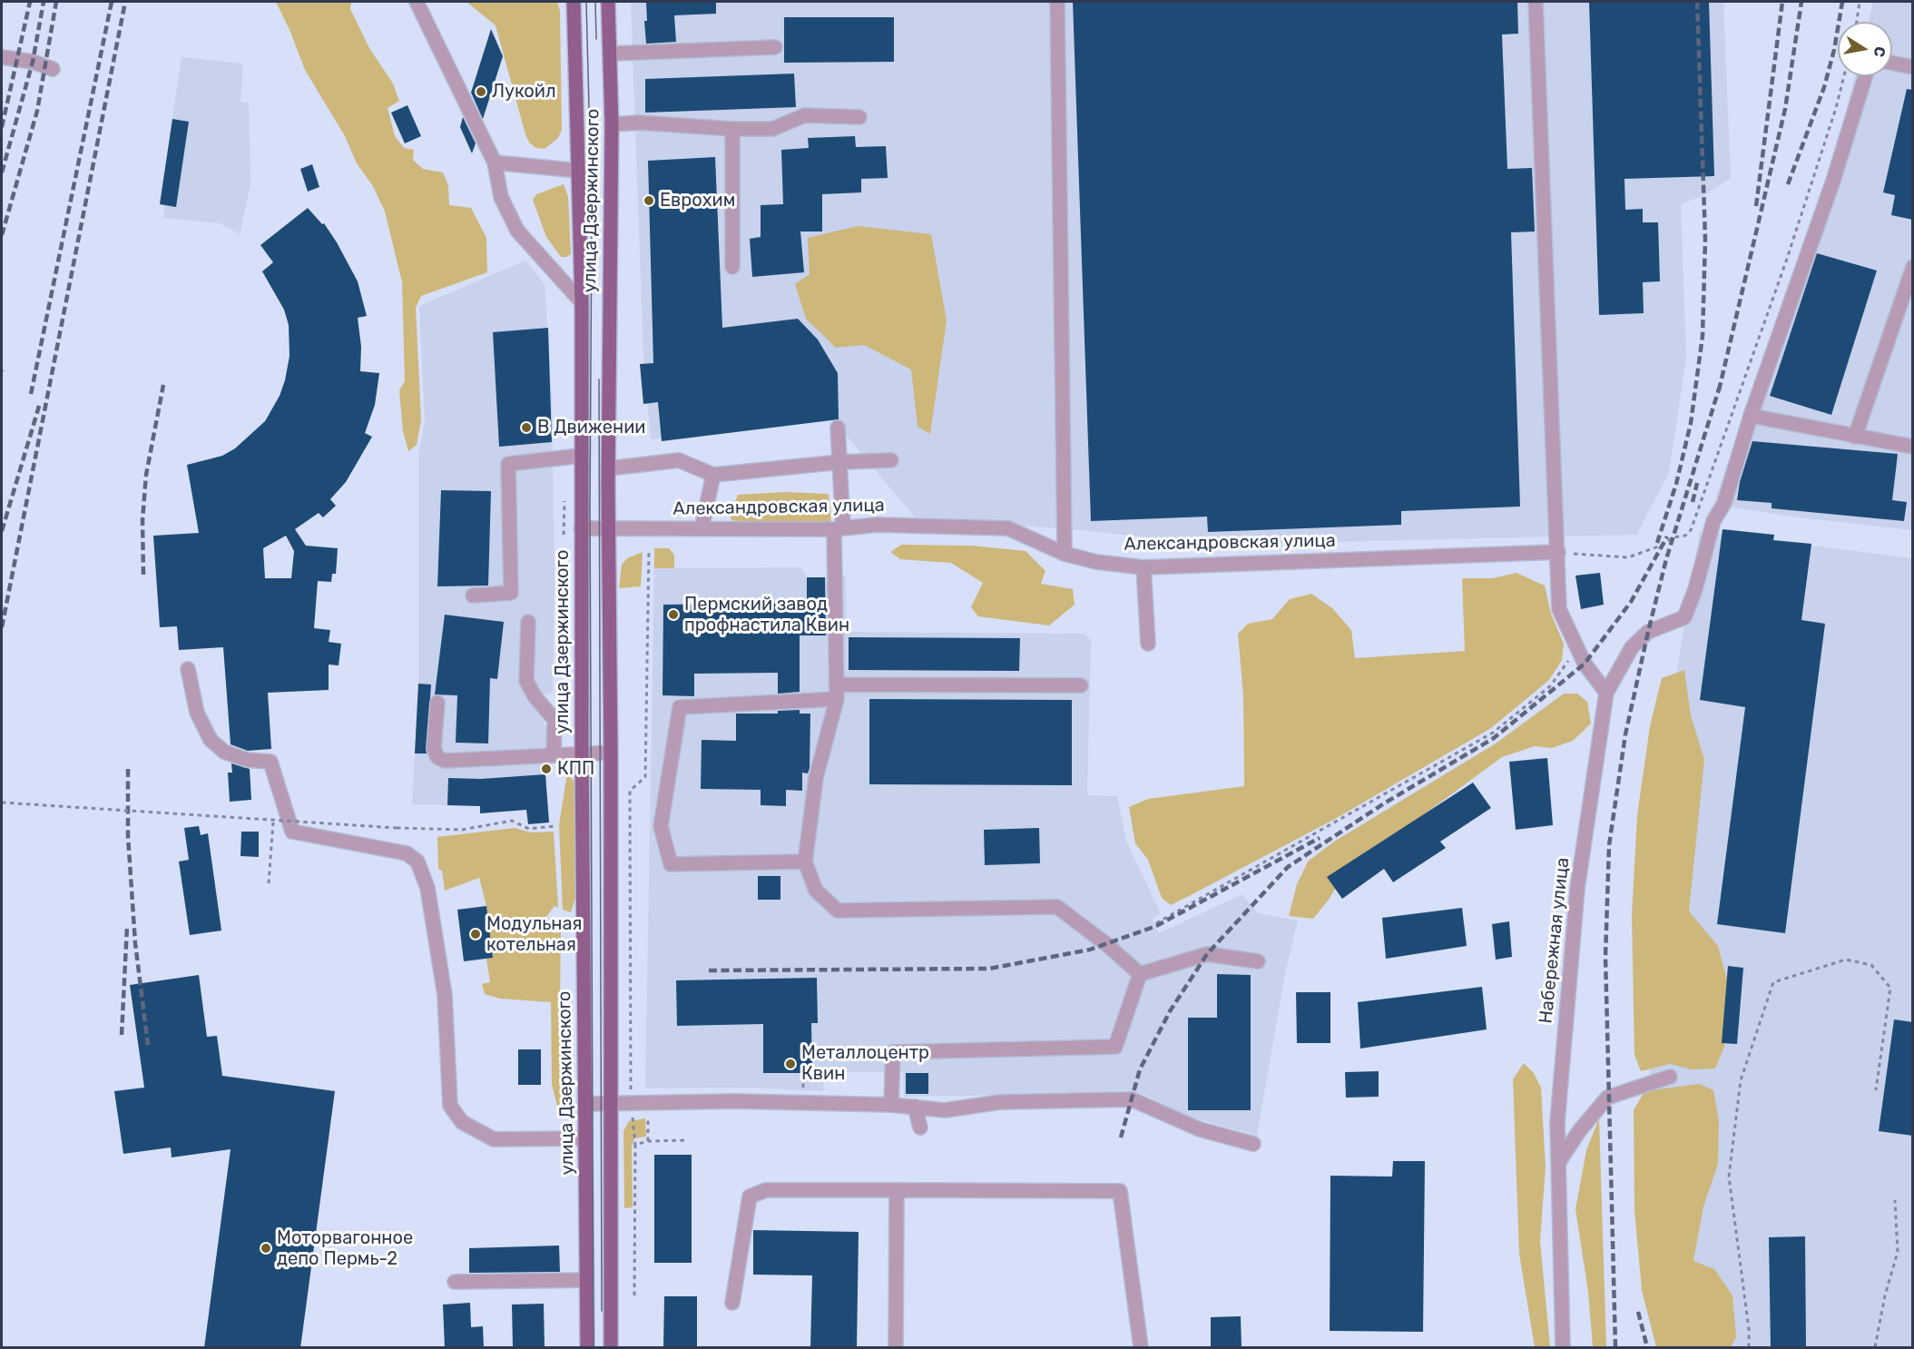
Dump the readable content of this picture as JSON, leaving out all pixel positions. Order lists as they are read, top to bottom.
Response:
{
  "streets": {
    "main road": ["улица Дзержинского"],
    "street": ["Александровская улица", "Набережная улица"]
  },
  "crossings": [
    ["улица Дзержинского", "Александровская улица"]
  ],
  "places": [
    "Лукойл",
    "Еврохим",
    "В Движении",
    "Пермский завод профнастила Квин",
    "КПП",
    "Модульная котельная",
    "Металлоцентр Квин",
    "Моторвагонное депо Пермь-2"
  ],
  "north": "right"
}
